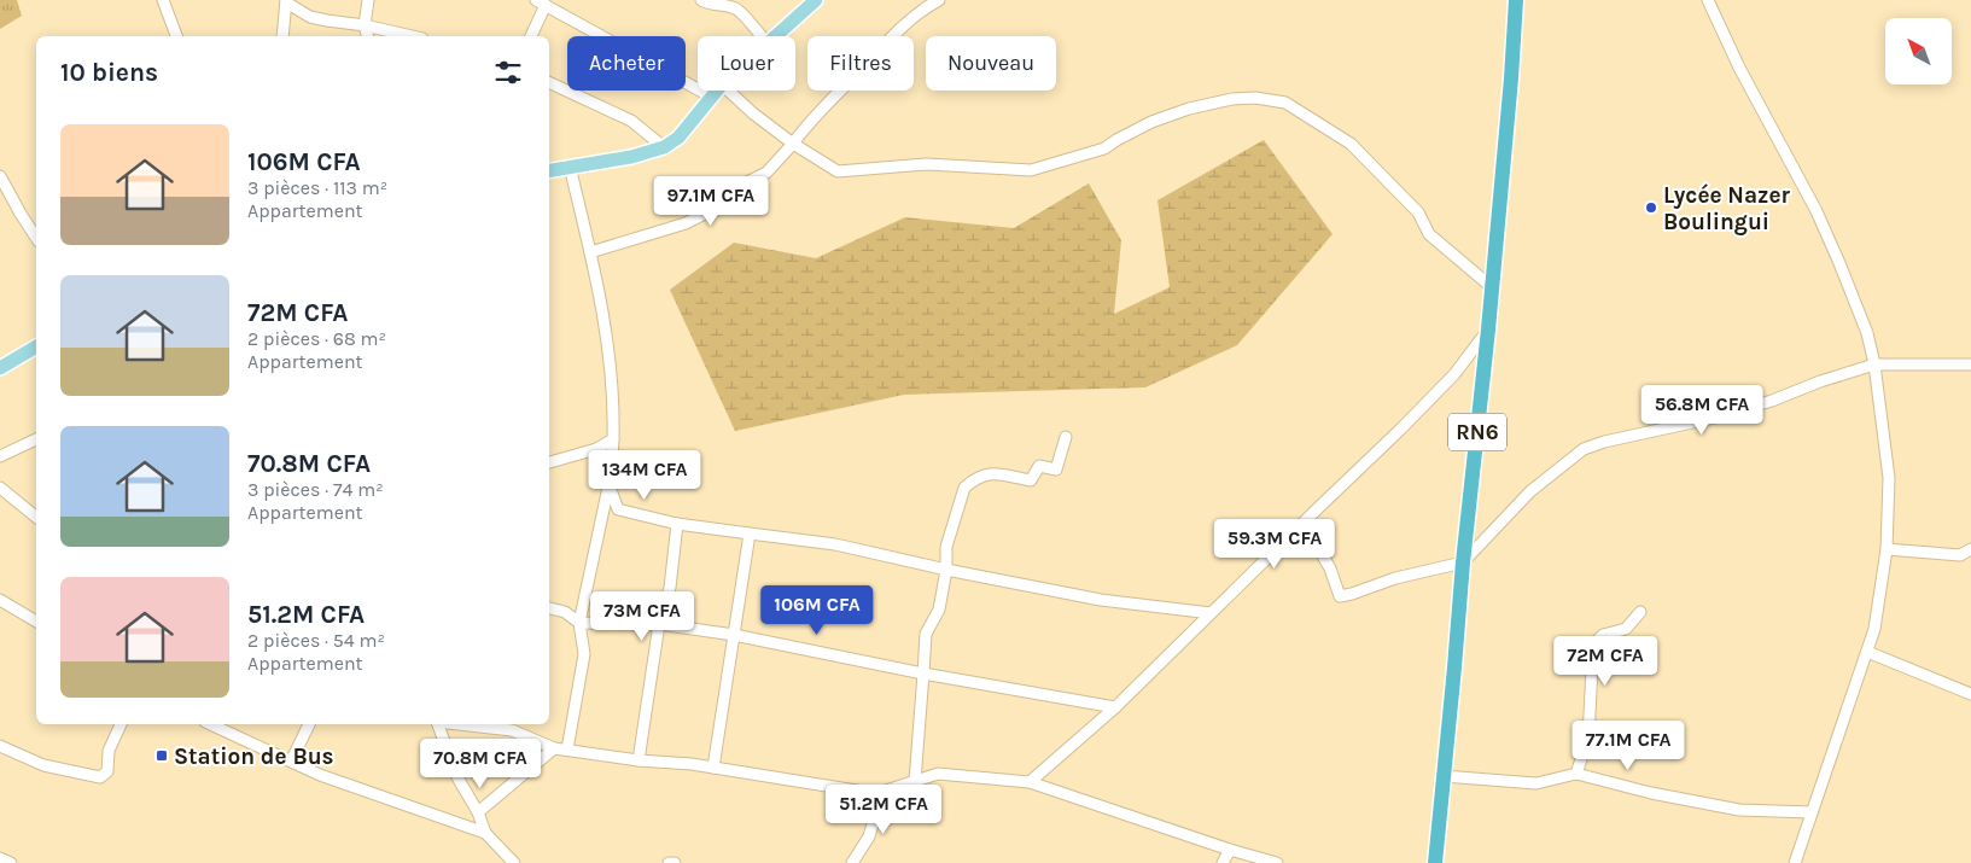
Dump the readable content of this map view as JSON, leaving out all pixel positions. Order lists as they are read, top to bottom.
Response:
{
  "streets": {
    "highway": ["RN6"]
  },
  "places": {
    "other": ["Lycée Nazer Boulingui"],
    "transit": ["Station de Bus"]
  },
  "north": "top left",
  "page": {
    "chip": [
      "Acheter",
      "Louer",
      "Filtres",
      "Nouveau"
    ],
    "heading": "10 biens",
    "list": [
      {
        "name": "106M CFA",
        "note": "3 pièces · 113 m² · Appartement"
      },
      {
        "name": "72M CFA",
        "note": "2 pièces · 68 m² · Appartement"
      },
      {
        "name": "70.8M CFA",
        "note": "3 pièces · 74 m² · Appartement"
      },
      {
        "name": "51.2M CFA",
        "note": "2 pièces · 54 m² · Appartement"
      }
    ],
    "price": [
      "97.1M CFA",
      "56.8M CFA",
      "134M CFA",
      "59.3M CFA",
      "106M CFA",
      "73M CFA",
      "72M CFA",
      "77.1M CFA",
      "70.8M CFA",
      "51.2M CFA"
    ]
  }
}
